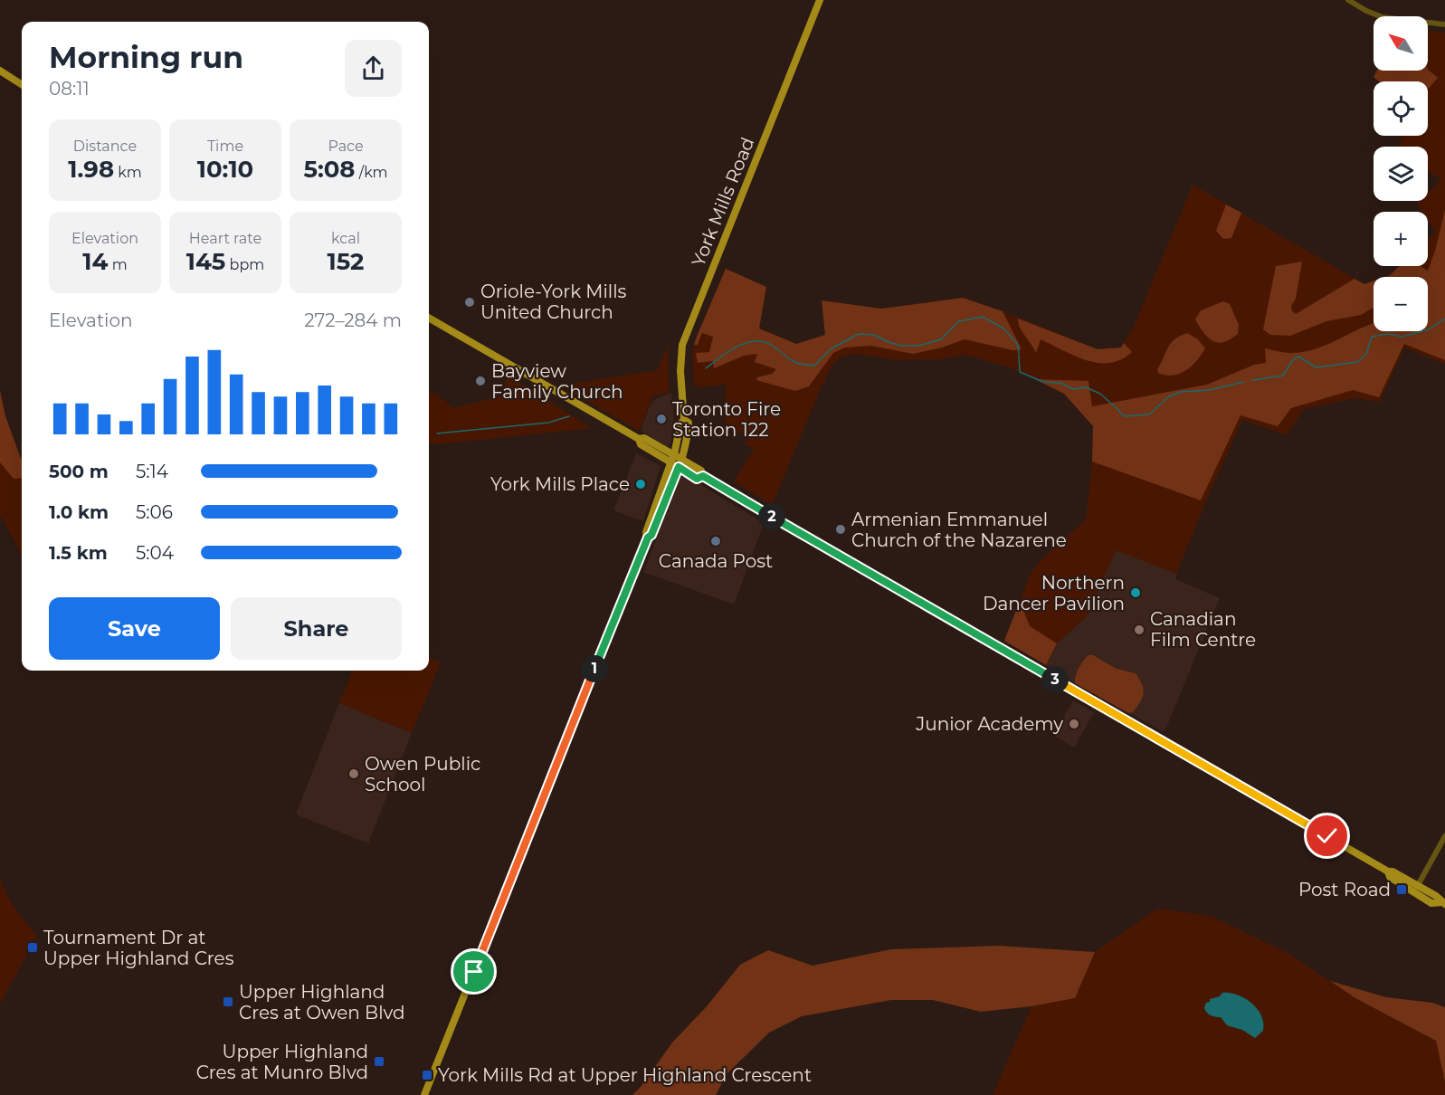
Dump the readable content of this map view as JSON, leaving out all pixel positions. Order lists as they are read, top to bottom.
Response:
{
  "streets": {
    "main road": ["York Mills Road"]
  },
  "places": {
    "other": [
      "Oriole-York Mills United Church",
      "Bayview Family Church",
      "Toronto Fire Station 122",
      "York Mills Place",
      "Armenian Emmanuel Church of the Nazarene",
      "Canada Post",
      "Northern Dancer Pavilion",
      "Canadian Film Centre",
      "Junior Academy",
      "Owen Public School"
    ],
    "transit": [
      "Post Road",
      "Tournament Dr at Upper Highland Cres",
      "Upper Highland Cres at Owen Blvd",
      "Upper Highland Cres at Munro Blvd",
      "York Mills Rd at Upper Highland Crescent"
    ]
  },
  "north": "top left",
  "page": {
    "map_buttons": ["+", "−"],
    "heading": ["Morning run", "08:11"],
    "stats": [
      ["Distance", "1.98 km"],
      ["Time", "10:10"],
      ["Pace", "5:08 /km"],
      ["Elevation", "14 m"],
      ["Heart rate", "145 bpm"],
      ["kcal", "152"]
    ],
    "chart": ["Elevation", "272–284 m"],
    "list": [
      {
        "name": "500 m",
        "note": "5:14"
      },
      {
        "name": "1.0 km",
        "note": "5:06"
      },
      {
        "name": "1.5 km",
        "note": "5:04"
      }
    ],
    "pins": ["2", "1", "3"],
    "buttons": ["Save", "Share"]
  }
}
